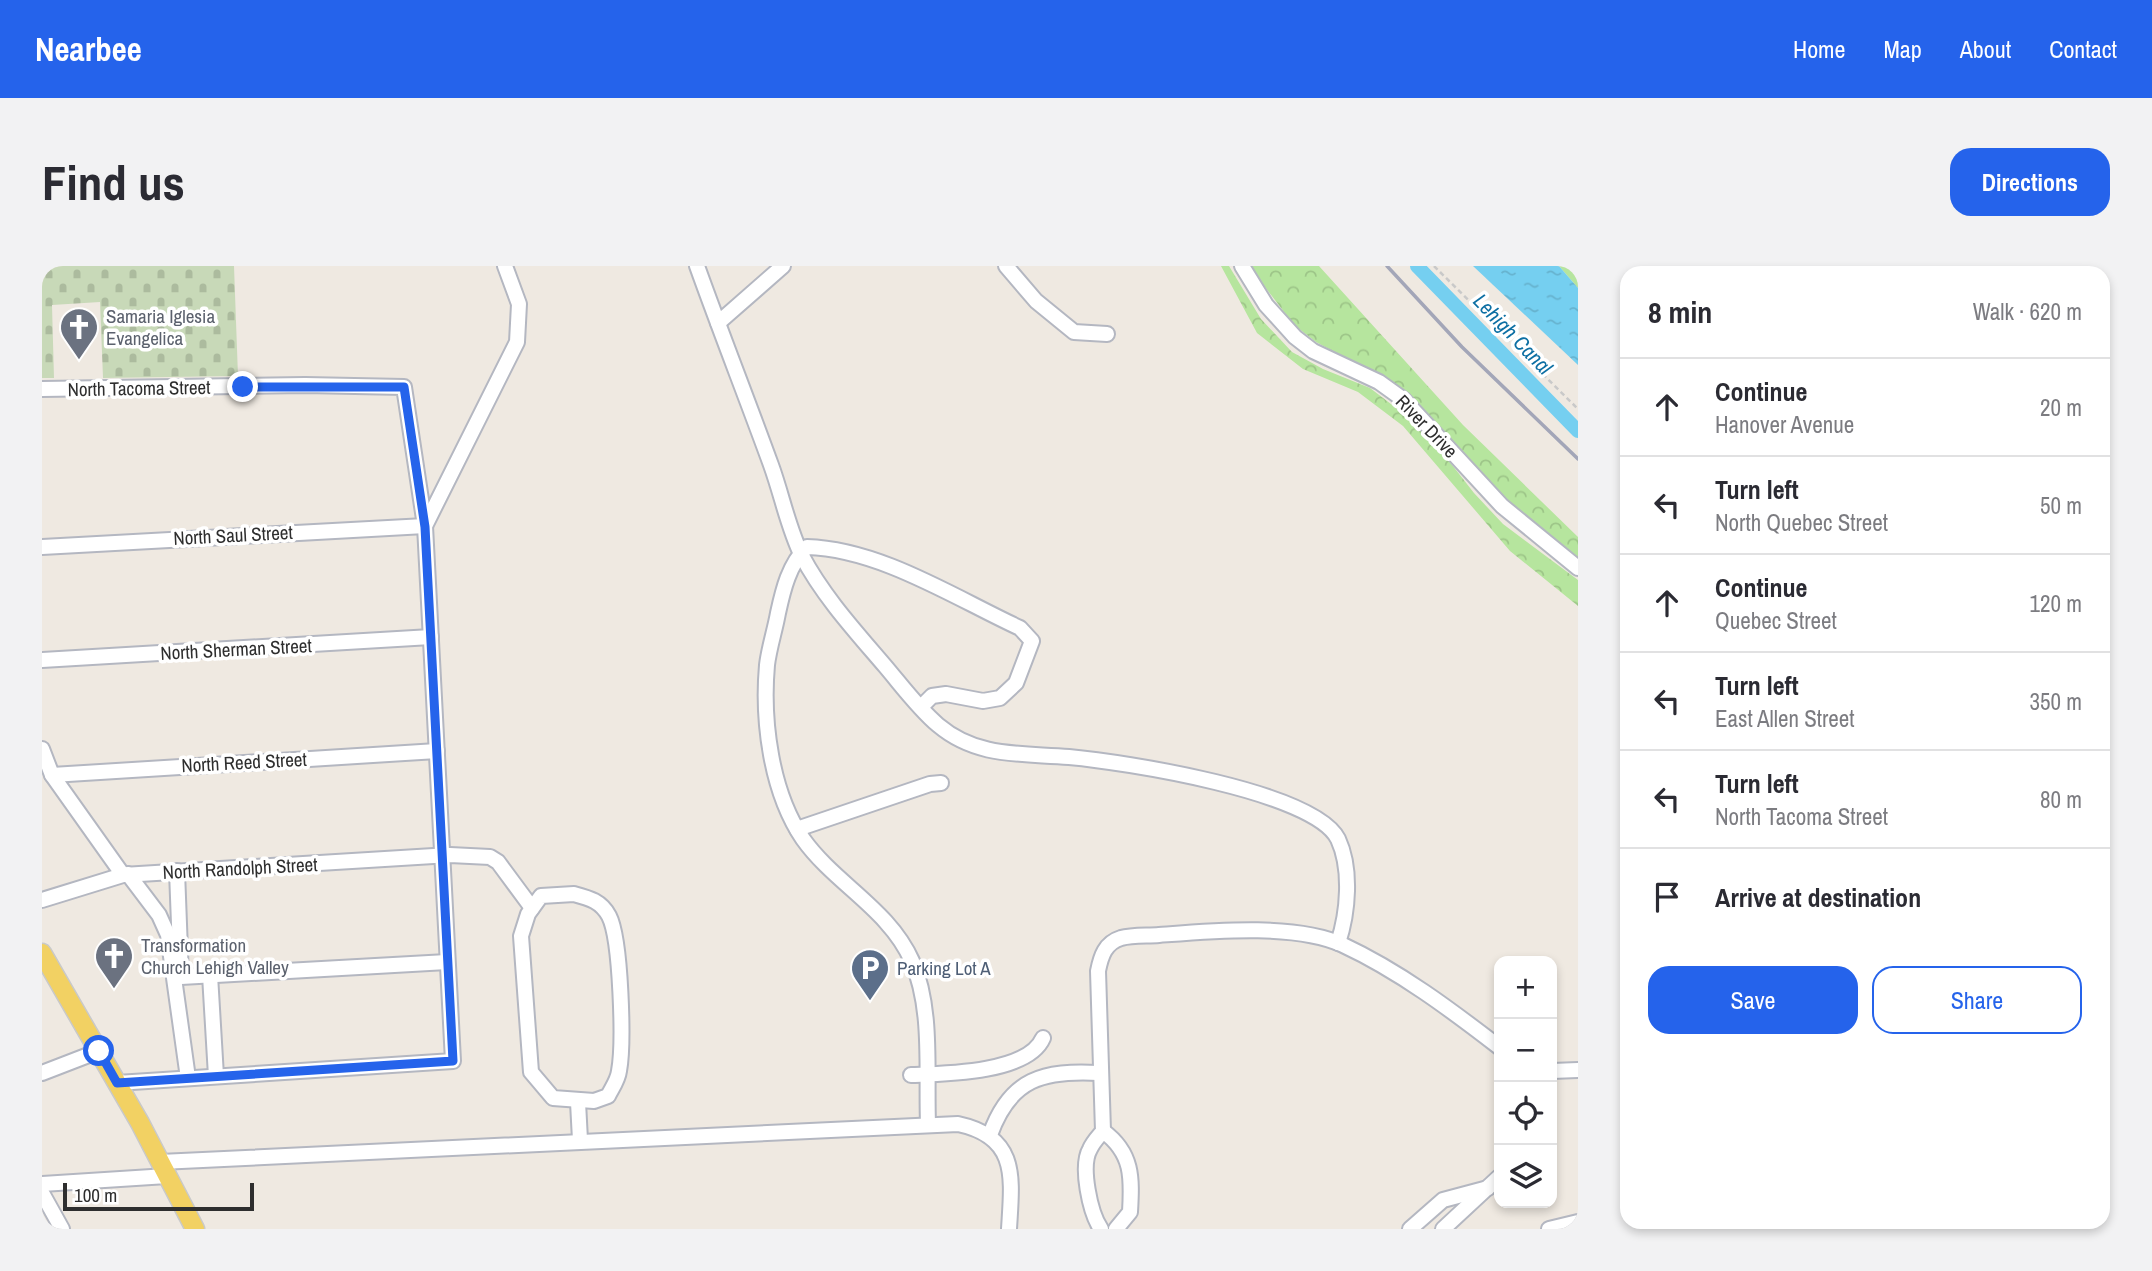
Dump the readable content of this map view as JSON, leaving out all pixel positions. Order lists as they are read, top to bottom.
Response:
{
  "streets": {
    "street": [
      "North Tacoma Street",
      "River Drive",
      "North Saul Street",
      "North Sherman Street",
      "North Reed Street",
      "North Randolph Street"
    ]
  },
  "crossings": [
    ["North Tacoma Street", "North Saul Street"]
  ],
  "water": ["Lehigh Canal"],
  "places": {
    "church": ["Samaria Iglesia Evangelica", "Transformation Church Lehigh Valley"],
    "parking": ["Parking Lot A"]
  },
  "scale_bar": "100 m",
  "page": {
    "header": "Nearbee",
    "nav": [
      "Home",
      "Map",
      "About",
      "Contact"
    ],
    "buttons": [
      "Directions",
      ["Save", "Share"]
    ],
    "title": "Find us",
    "heading": ["8 min", "Walk · 620 m"],
    "list": [
      ["Continue", "Hanover Avenue", "20 m"],
      ["Turn left", "North Quebec Street", "50 m"],
      ["Continue", "Quebec Street", "120 m"],
      ["Turn left", "East Allen Street", "350 m"],
      ["Turn left", "North Tacoma Street", "80 m"],
      "Arrive at destination"
    ],
    "map_buttons": ["+", "−"],
    "scale": "100 m"
  }
}
